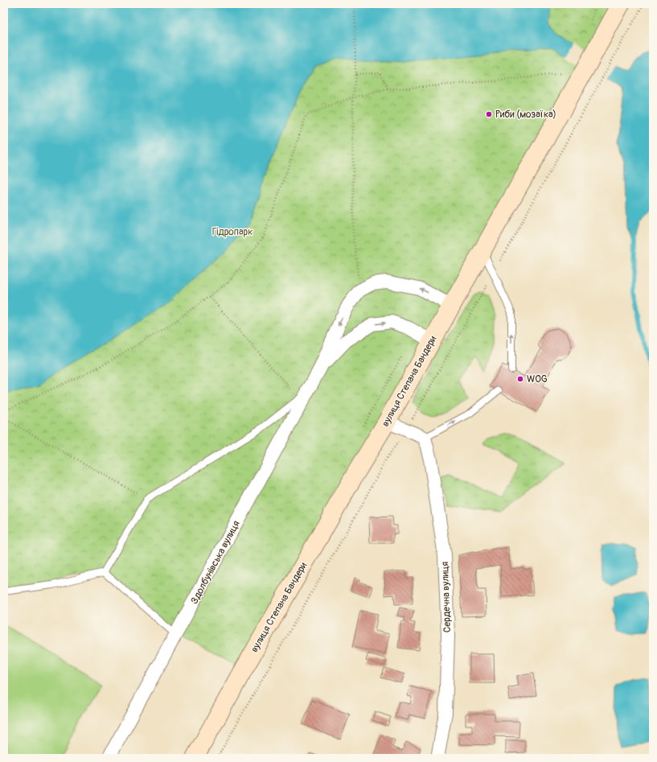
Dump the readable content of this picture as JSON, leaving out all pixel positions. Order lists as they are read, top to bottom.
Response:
{
  "streets": {
    "main road": ["вулиця Степана Бандери"],
    "street": ["Здолбунівська вулиця", "Сердечна вулиця"]
  },
  "crossings": [
    ["вулиця Степана Бандери", "Здолбунівська вулиця"]
  ],
  "parks": ["Гідропарк"],
  "places": ["Риби (мозаїка)", "WOG"]
}
